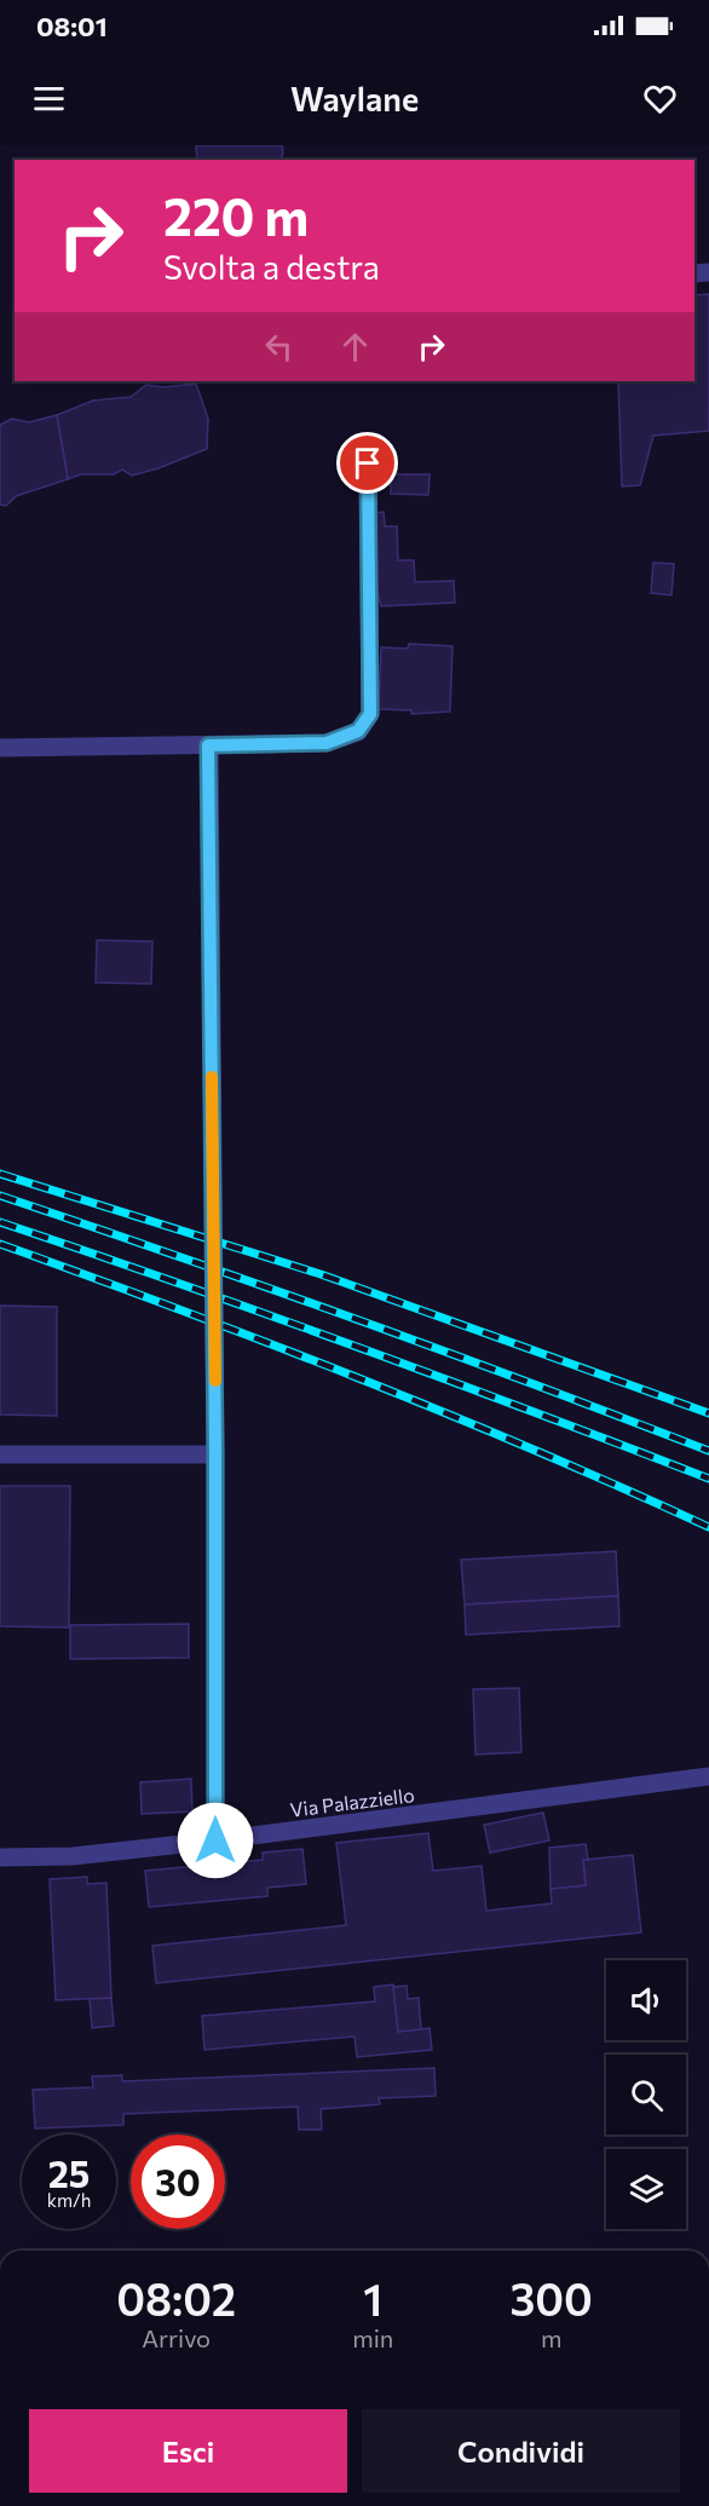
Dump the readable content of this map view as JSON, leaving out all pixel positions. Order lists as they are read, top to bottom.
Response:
{
  "streets": {
    "street": ["Via Palazziello"]
  },
  "page": {
    "status": "08:01",
    "header": "Waylane",
    "turn": ["220 m", "Svolta a destra"],
    "speed": "25 km/h",
    "limit": "30",
    "eta": [
      "08:02",
      "Arrivo",
      "1",
      "min",
      "300",
      "m"
    ],
    "buttons": ["Esci", "Condividi"]
  }
}
